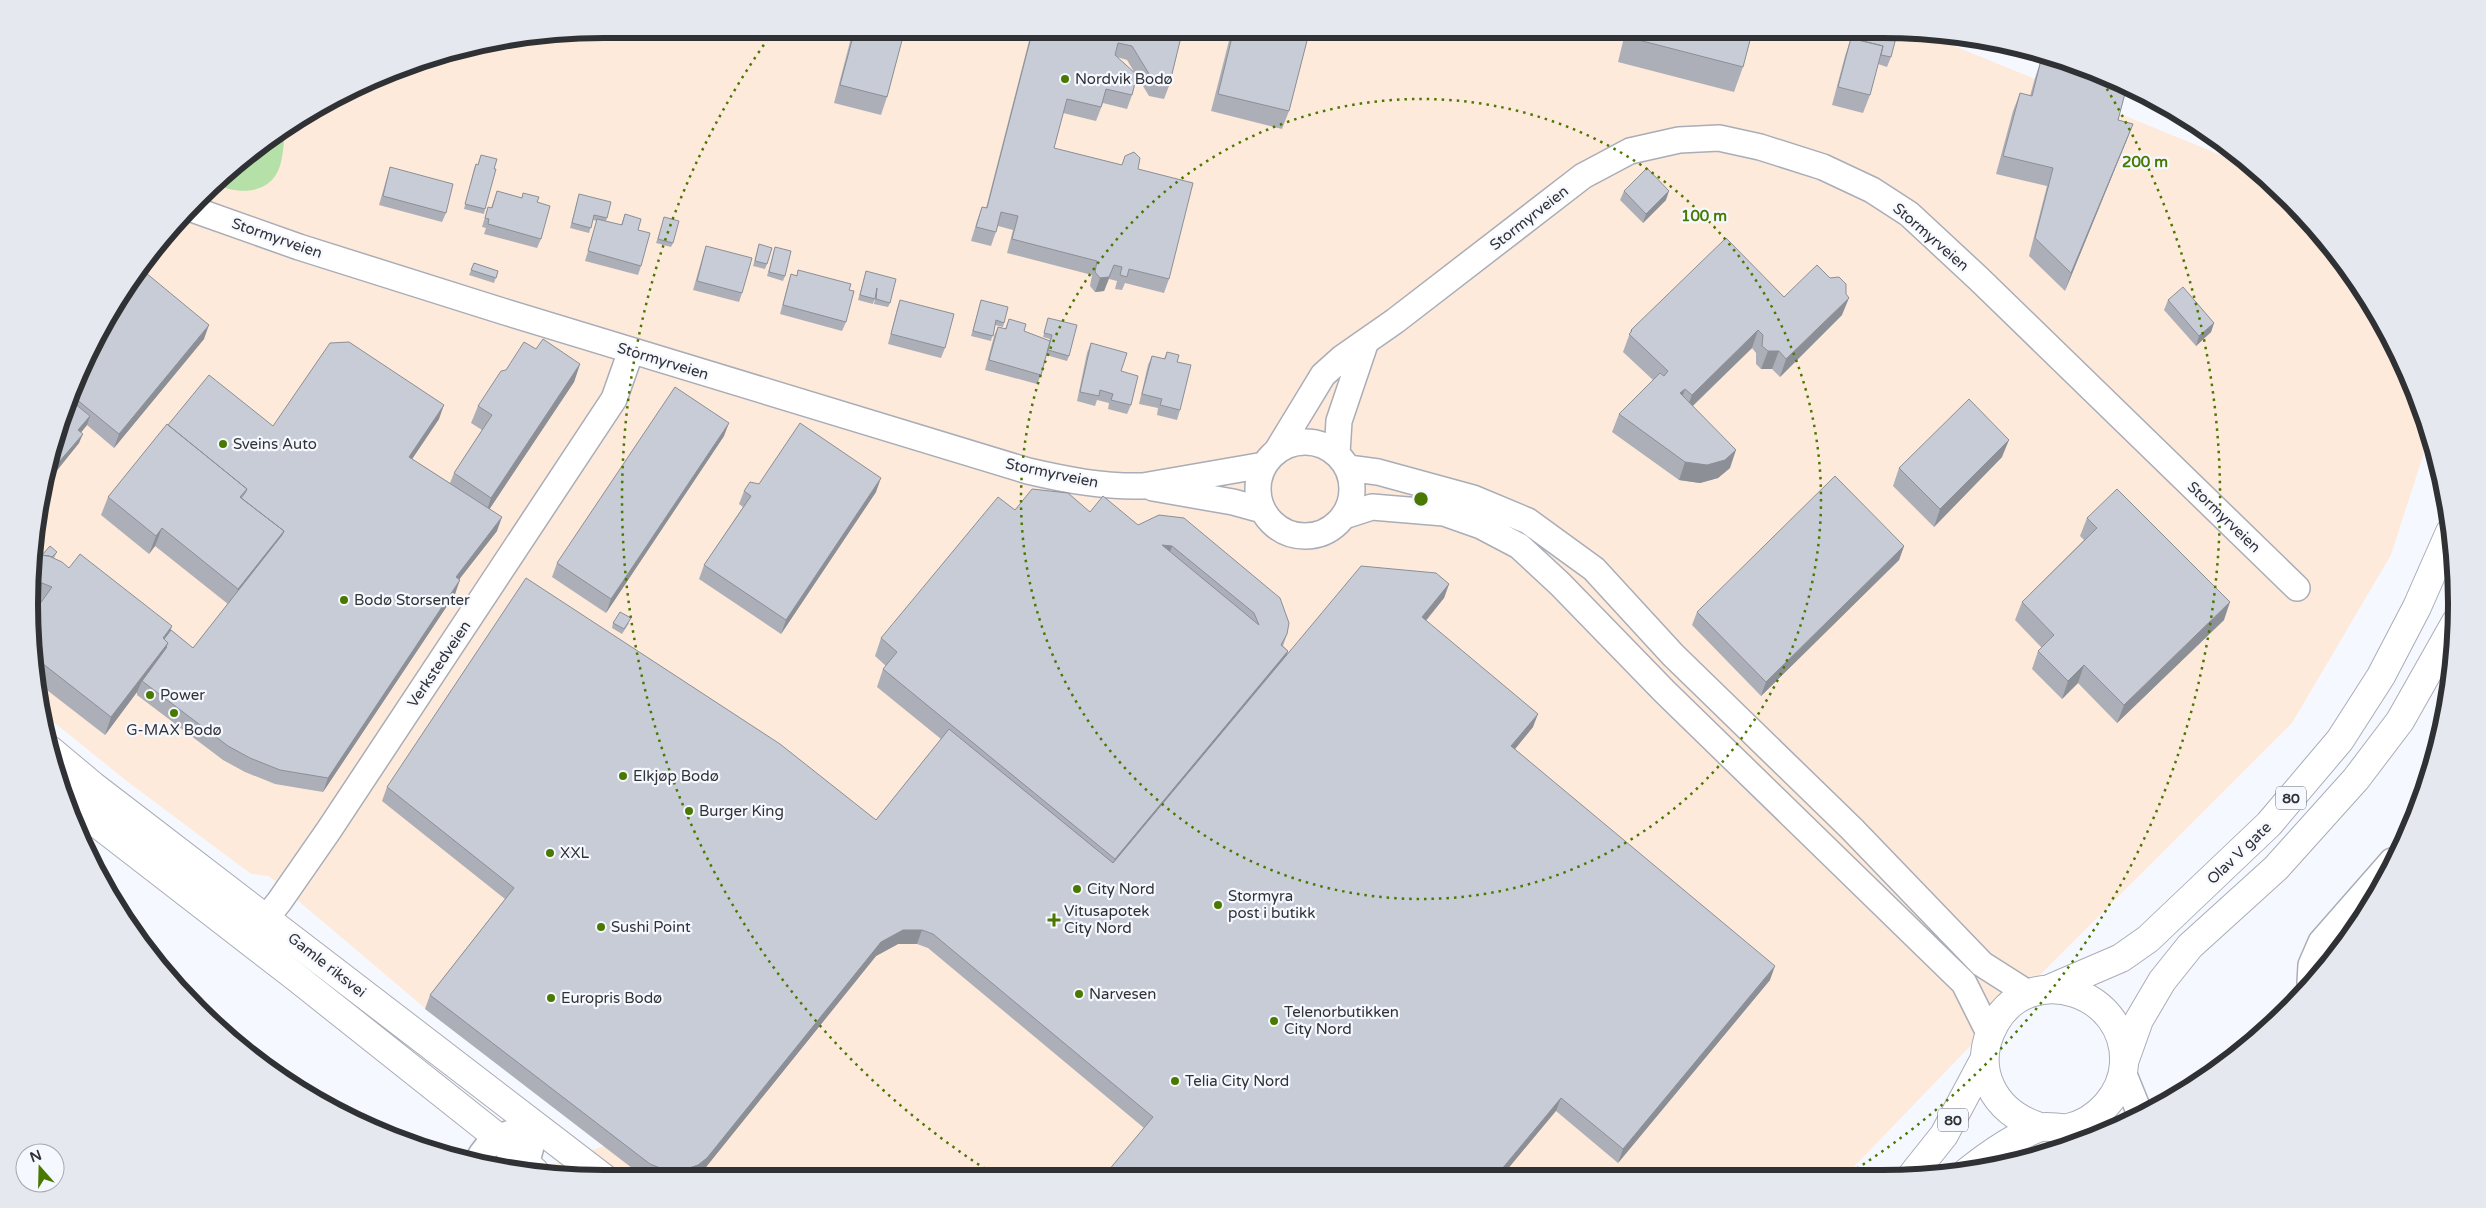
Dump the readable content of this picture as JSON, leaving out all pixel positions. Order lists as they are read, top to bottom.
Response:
{
  "streets": {
    "main road": ["80", "Olav V gate", "Gamle riksvei"],
    "street": ["Stormyrveien", "Verkstedveien"]
  },
  "crossings": [
    ["Stormyrveien", "Verkstedveien"],
    ["Verkstedveien", "Gamle riksvei"]
  ],
  "places": {
    "other": [
      "Nordvik Bodø",
      "Sveins Auto",
      "Bodø Storsenter",
      "Power",
      "G-MAX Bodø",
      "Elkjøp Bodø",
      "Burger King",
      "XXL",
      "City Nord",
      "Stormyra post i butikk",
      "Sushi Point",
      "Narvesen",
      "Europris Bodø",
      "Telenorbutikken City Nord",
      "Telia City Nord"
    ],
    "health": ["Vitusapotek City Nord"]
  },
  "north": "top",
  "rings": ["200 m", "100 m"]
}
